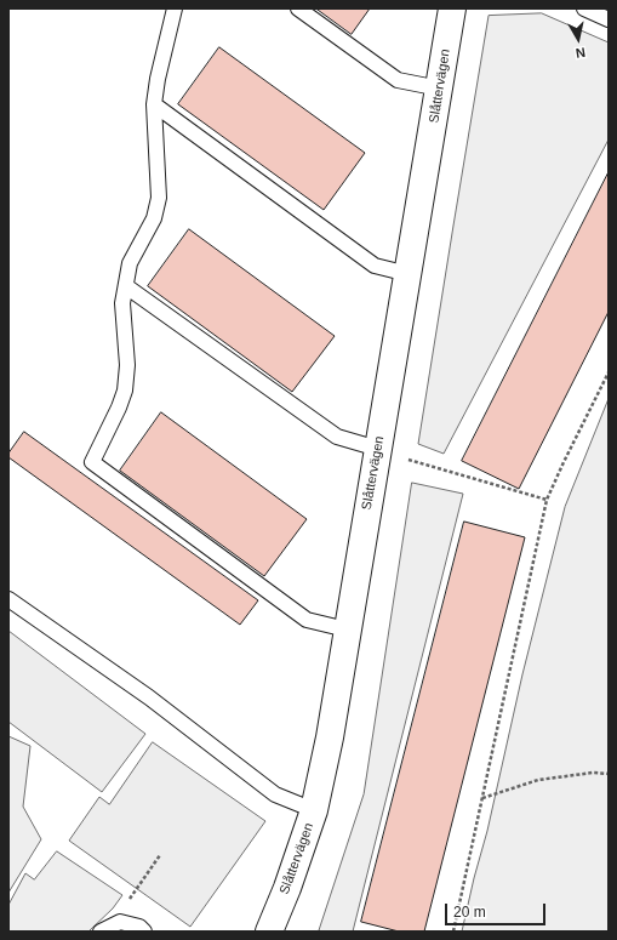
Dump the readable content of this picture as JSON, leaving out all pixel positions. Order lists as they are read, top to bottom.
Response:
{
  "streets": {
    "street": ["Slåttervägen"]
  },
  "scale_bar": "20 m",
  "north": "bottom"
}
